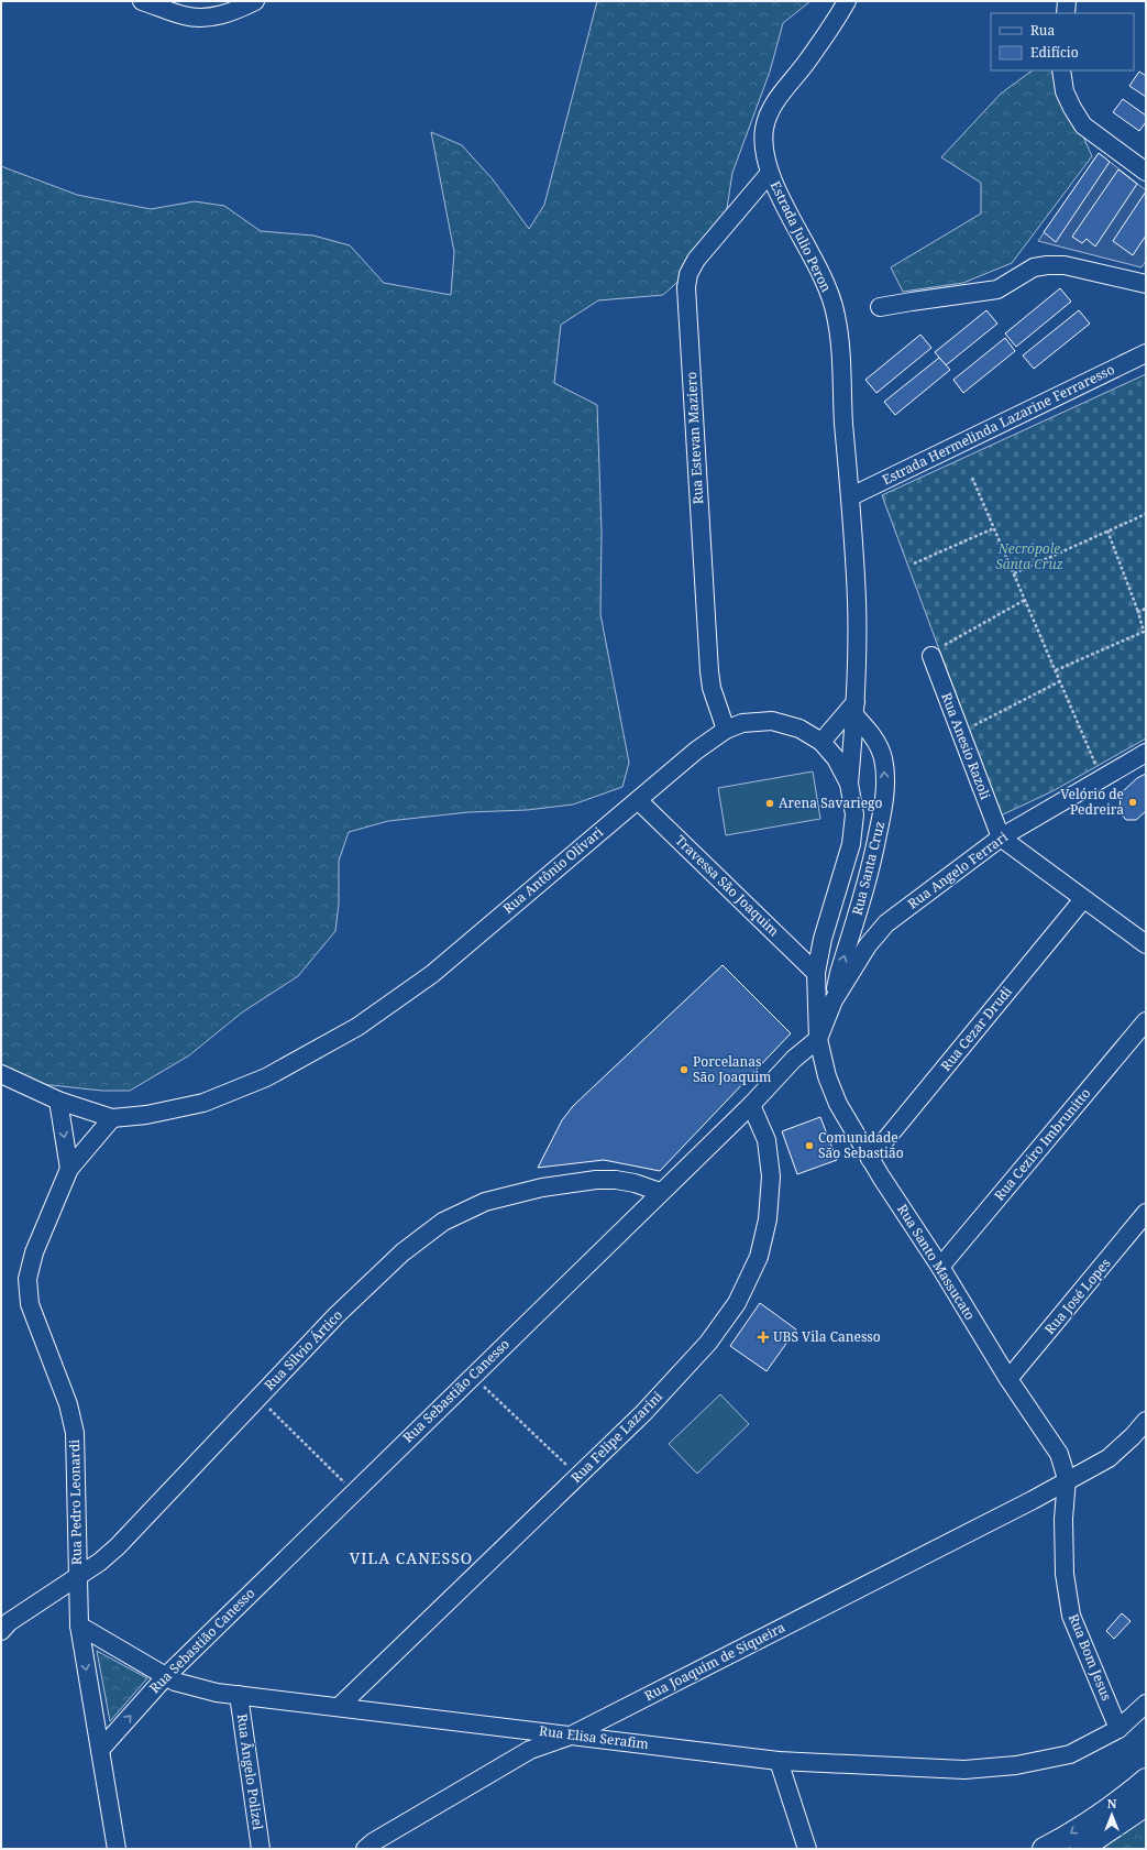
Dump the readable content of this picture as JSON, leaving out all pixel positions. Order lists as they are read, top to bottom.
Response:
{
  "streets": {
    "street": [
      "Estrada Julio Peron",
      "Estrada Hermelinda Lazarine Ferraresso",
      "Rua Estevan Maziero",
      "Rua Anesio Razoli",
      "Rua Santa Cruz",
      "Rua Antônio Olivari",
      "Rua Angelo Ferrari",
      "Travessa São Joaquim",
      "Rua Cezar Drudi",
      "Rua Ceziro Imbrunitto",
      "Rua Santo Massucato",
      "Rua José Lopes",
      "Rua Silvio Ártico",
      "Rua Sebastião Canesso",
      "Rua Felipe Lazarini",
      "Rua Pedro Leonardi",
      "Rua Bom Jesus",
      "Rua Joaquim de Siqueira",
      "Rua Elisa Serafim",
      "Rua Ângelo Polizel"
    ]
  },
  "crossings": [
    ["Estrada Julio Peron", "Estrada Hermelinda Lazarine Ferraresso"],
    ["Estrada Julio Peron", "Rua Estevan Maziero"],
    ["Estrada Julio Peron", "Rua Santa Cruz"],
    ["Estrada Julio Peron", "Rua Antônio Olivari"],
    ["Rua Estevan Maziero", "Rua Antônio Olivari"],
    ["Rua Anesio Razoli", "Rua Angelo Ferrari"],
    ["Rua Santa Cruz", "Rua Angelo Ferrari"],
    ["Rua Antônio Olivari", "Rua Angelo Ferrari"],
    ["Rua Antônio Olivari", "Travessa São Joaquim"],
    ["Rua Antônio Olivari", "Rua Santo Massucato"],
    ["Rua Antônio Olivari", "Rua Sebastião Canesso"],
    ["Rua Antônio Olivari", "Rua Pedro Leonardi"],
    ["Rua Angelo Ferrari", "Rua Santo Massucato"],
    ["Rua Angelo Ferrari", "Rua Sebastião Canesso"],
    ["Rua Cezar Drudi", "Rua Santo Massucato"],
    ["Rua Ceziro Imbrunitto", "Rua Santo Massucato"],
    ["Rua Santo Massucato", "Rua José Lopes"],
    ["Rua Santo Massucato", "Rua Sebastião Canesso"],
    ["Rua Santo Massucato", "Rua Bom Jesus"],
    ["Rua Santo Massucato", "Rua Joaquim de Siqueira"],
    ["Rua Silvio Ártico", "Rua Sebastião Canesso"],
    ["Rua Silvio Ártico", "Rua Pedro Leonardi"],
    ["Rua Sebastião Canesso", "Rua Felipe Lazarini"],
    ["Rua Sebastião Canesso", "Rua Pedro Leonardi"],
    ["Rua Sebastião Canesso", "Rua Elisa Serafim"],
    ["Rua Felipe Lazarini", "Rua Elisa Serafim"],
    ["Rua Pedro Leonardi", "Rua Elisa Serafim"],
    ["Rua Bom Jesus", "Rua Joaquim de Siqueira"],
    ["Rua Bom Jesus", "Rua Elisa Serafim"],
    ["Rua Joaquim de Siqueira", "Rua Elisa Serafim"],
    ["Rua Elisa Serafim", "Rua Ângelo Polizel"]
  ],
  "one_way": ["Rua Santa Cruz"],
  "districts": ["VILA CANESSO"],
  "parks": ["Necrópole Santa Cruz"],
  "places": {
    "other": [
      "Velório de Pedreira",
      "Arena Savariego",
      "Porcelanas São Joaquim",
      "Comunidade São Sebastião"
    ],
    "health": ["UBS Vila Canesso"]
  },
  "legend": ["Rua", "Edifício"],
  "north": "top"
}
